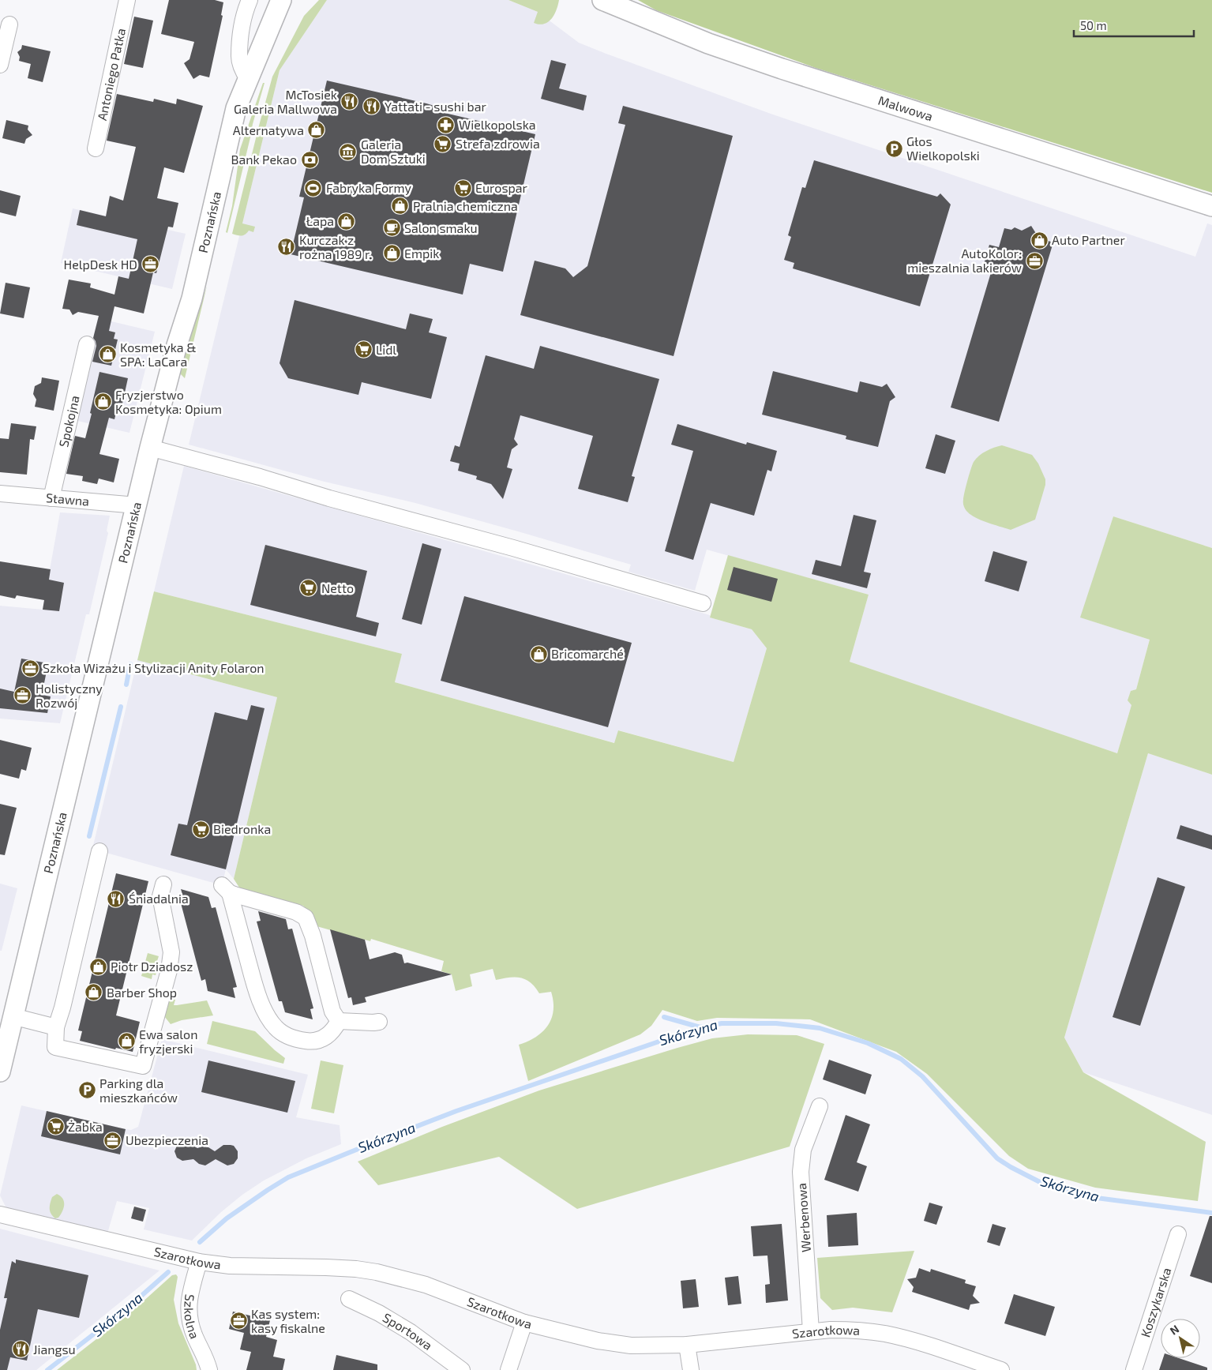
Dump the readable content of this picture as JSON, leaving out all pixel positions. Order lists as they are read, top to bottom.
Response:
{
  "streets": {
    "street": [
      "Antoniego Patka",
      "Malwowa",
      "Poznańska",
      "Spokojna",
      "Stawna",
      "Werbenowa",
      "Szarotkowa",
      "Koszykarska",
      "Szkolna",
      "Sportowa"
    ]
  },
  "crossings": [
    ["Poznańska", "Stawna"],
    ["Spokojna", "Stawna"],
    ["Werbenowa", "Szarotkowa"],
    ["Szarotkowa", "Szkolna"]
  ],
  "water": ["Skórzyna"],
  "places": {
    "restaurant": [
      "McTosiek Galeria Mallwowa",
      "Yattati - sushi bar",
      "Kurczak z rożna 1989 r.",
      "Śniadalnia",
      "Jiangsu"
    ],
    "pharmacy": ["Wielkopolska"],
    "shop": [
      "Alternatywa",
      "Pralnia chemiczna",
      "Łapa",
      "Auto Partner",
      "Empik",
      "Kosmetyka & SPA: LaCara",
      "Fryzjerstwo Kosmetyka: Opium",
      "Bricomarché",
      "Piotr Dziadosz",
      "Barber Shop",
      "Ewa salon fryzjerski"
    ],
    "supermarket": [
      "Strefa zdrowia",
      "Eurospar",
      "Lidl",
      "Netto",
      "Biedronka",
      "Żabka"
    ],
    "parking": ["Głos Wielkopolski", "Parking dla mieszkańców"],
    "museum": ["Galeria Dom Sztuki"],
    "bank": ["Bank Pekao"],
    "sports": ["Fabryka Formy"],
    "cafe": ["Salon smaku"],
    "office": [
      "AutoKolor: mieszalnia lakierów",
      "HelpDesk HD",
      "Szkoła Wizażu i Stylizacji Anity Folaron",
      "Holistyczny Rozwój",
      "Ubezpieczenia",
      "Kas system: kasy fiskalne"
    ]
  },
  "scale_bar": "50 m",
  "north": "top left"
}
